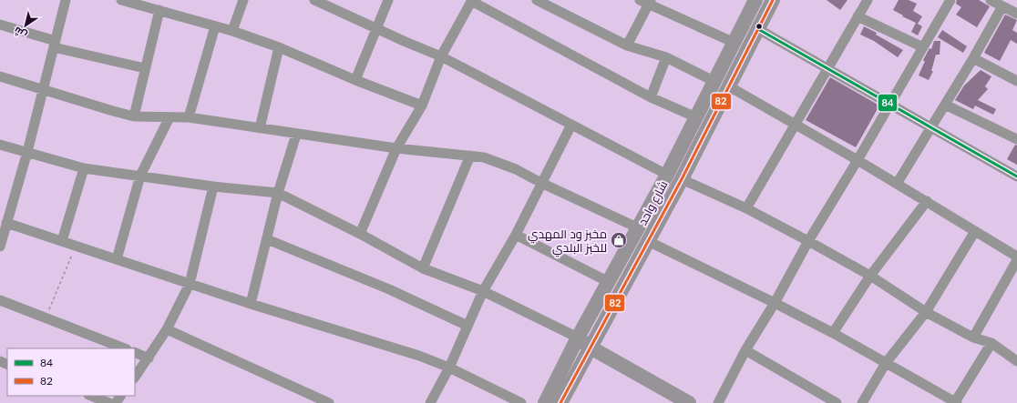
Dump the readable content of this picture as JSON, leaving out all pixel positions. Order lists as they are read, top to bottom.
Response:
{
  "streets": {
    "street": ["شارع واحد"]
  },
  "places": {
    "shop": ["مخبز ود المهدي للخبز البلدي"]
  },
  "lines": ["transit line 82", "transit line 84"],
  "legend": ["84", "82"],
  "north": "bottom left"
}
